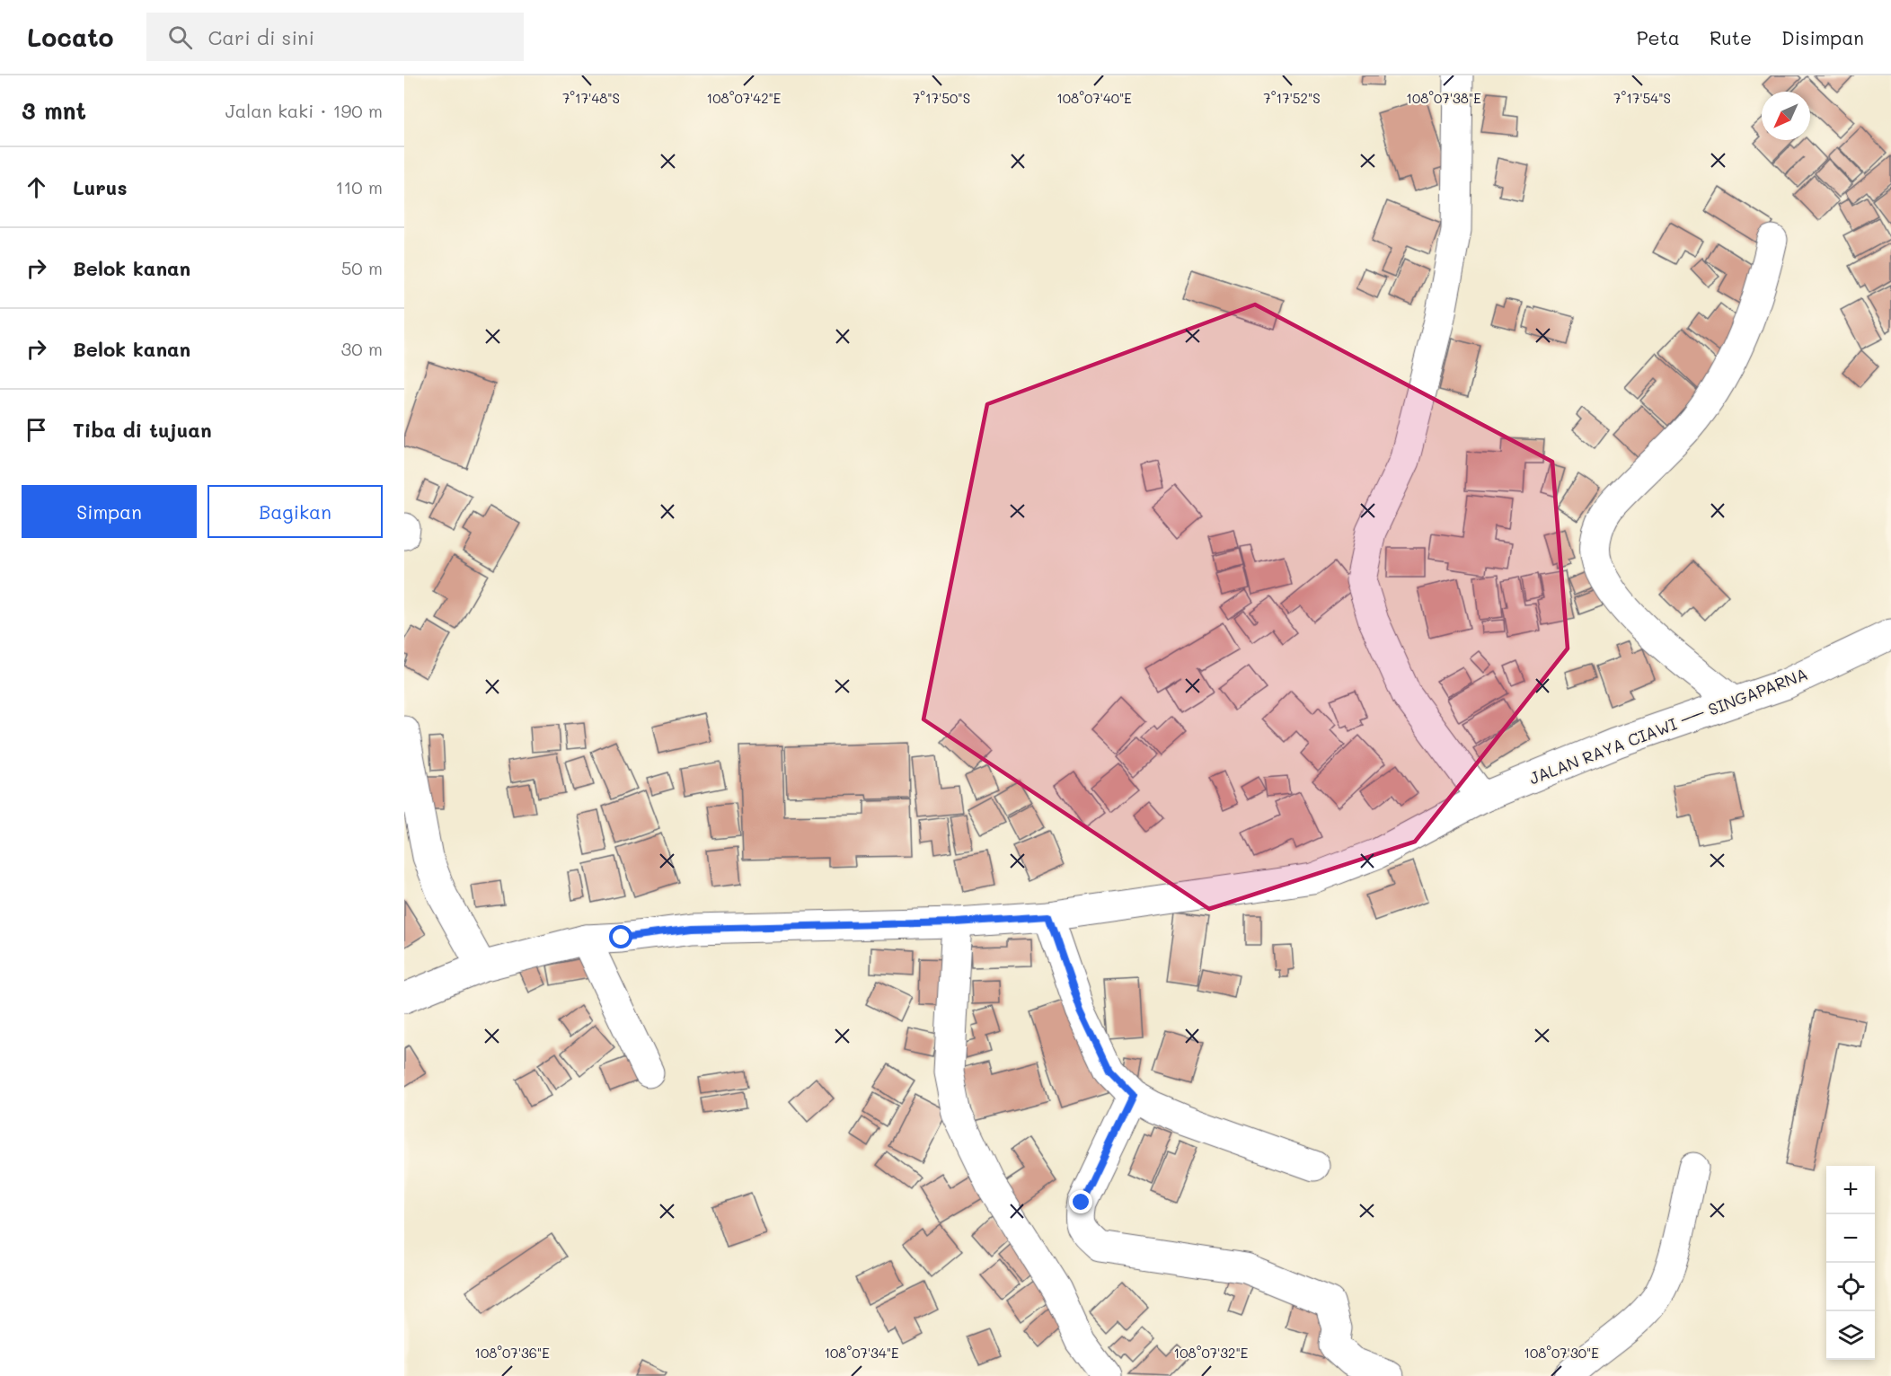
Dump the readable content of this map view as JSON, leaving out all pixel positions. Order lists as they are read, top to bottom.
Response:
{
  "streets": {
    "street": ["JALAN RAYA CIAWI — SINGAPARNA"]
  },
  "north": "bottom left",
  "page": {
    "header": "Locato",
    "search": "Cari di sini",
    "nav": ["Peta", "Rute", "Disimpan"],
    "heading": ["3 mnt", "Jalan kaki · 190 m"],
    "list": [
      ["Lurus", "110 m"],
      ["Belok kanan", "50 m"],
      ["Belok kanan", "30 m"],
      "Tiba di tujuan"
    ],
    "buttons": ["Simpan", "Bagikan"],
    "map_buttons": ["+", "−"]
  },
  "coordinates": [
    "7°17'48\"S",
    "108°07'42\"E",
    "7°17'50\"S",
    "108°07'40\"E",
    "7°17'52\"S",
    "108°07'38\"E",
    "7°17'54\"S",
    "108°07'34\"E",
    "108°07'32\"E",
    "108°07'36\"E",
    "108°07'30\"E"
  ]
}
